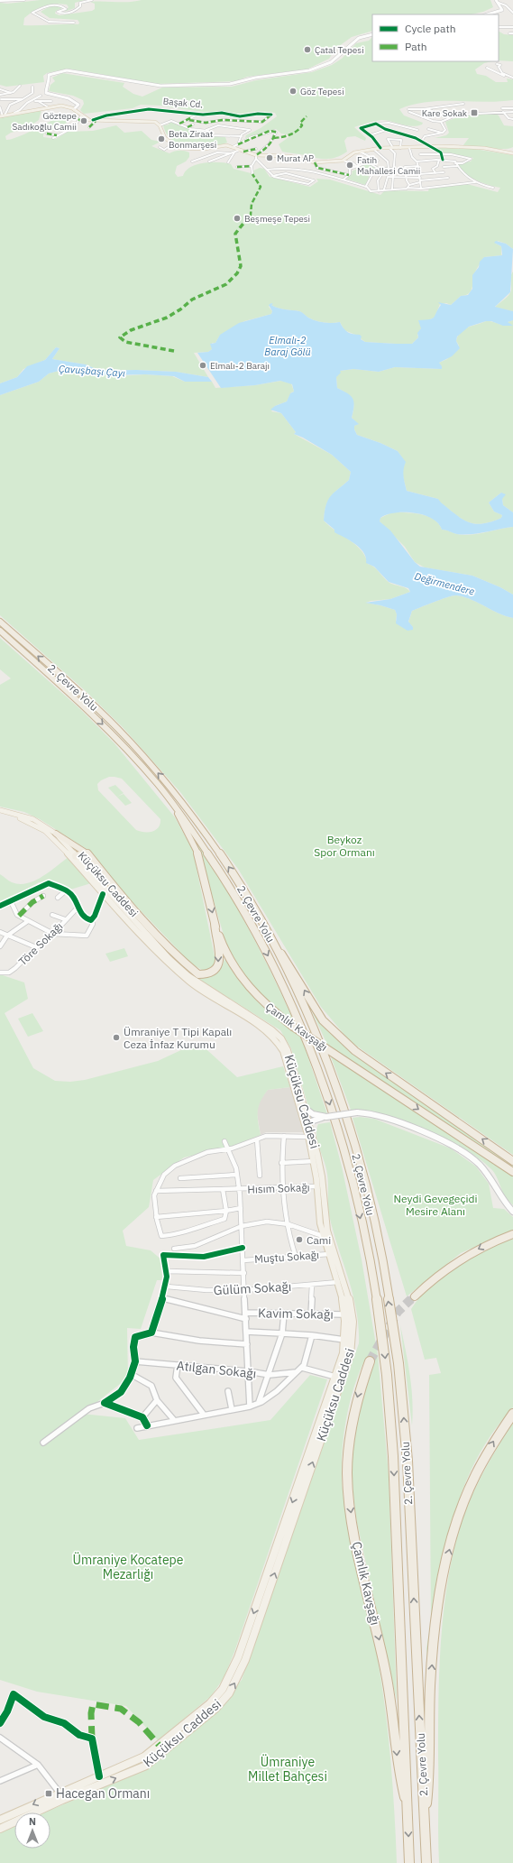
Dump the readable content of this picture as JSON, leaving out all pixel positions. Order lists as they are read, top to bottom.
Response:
{
  "streets": {
    "highway": ["2. Çevre Yolu", "Çamlık Kavşağı"],
    "main road": ["Küçüksu Caddesi"],
    "street": [
      "Başak Cd.",
      "Töre Sokağı",
      "Hısım Sokağı",
      "Muştu Sokağı",
      "Gülüm Sokağı",
      "Kavim Sokağı",
      "Atılgan Sokağı"
    ]
  },
  "crossings": [
    ["2. Çevre Yolu", "Çamlık Kavşağı"],
    ["Küçüksu Caddesi", "Hısım Sokağı"],
    ["Küçüksu Caddesi", "Muştu Sokağı"],
    ["Küçüksu Caddesi", "Gülüm Sokağı"],
    ["Küçüksu Caddesi", "Kavim Sokağı"]
  ],
  "water": ["Elmalı-2 Baraj Gölü", "Çavuşbaşı Çayı", "Değirmendere"],
  "parks": [
    "Beykoz Spor Ormanı",
    "Neydi Gevegeçidi Mesire Alanı",
    "Ümraniye Kocatepe Mezarlığı",
    "Ümraniye Millet Bahçesi"
  ],
  "places": {
    "other": [
      "Çatal Tepesi",
      "Göz Tepesi",
      "Göztepe Sadıkoğlu Camii",
      "Beta Ziraat Bonmarşesi",
      "Murat AP",
      "Fatih Mahallesi Camii",
      "Beşmeşe Tepesi",
      "Elmalı-2 Barajı",
      "Ümraniye T Tipi Kapalı Ceza İnfaz Kurumu",
      "Cami"
    ],
    "transit": ["Kare Sokak", "Hacegan Ormanı"]
  },
  "legend": ["Cycle path", "Path"],
  "north": "top"
}
